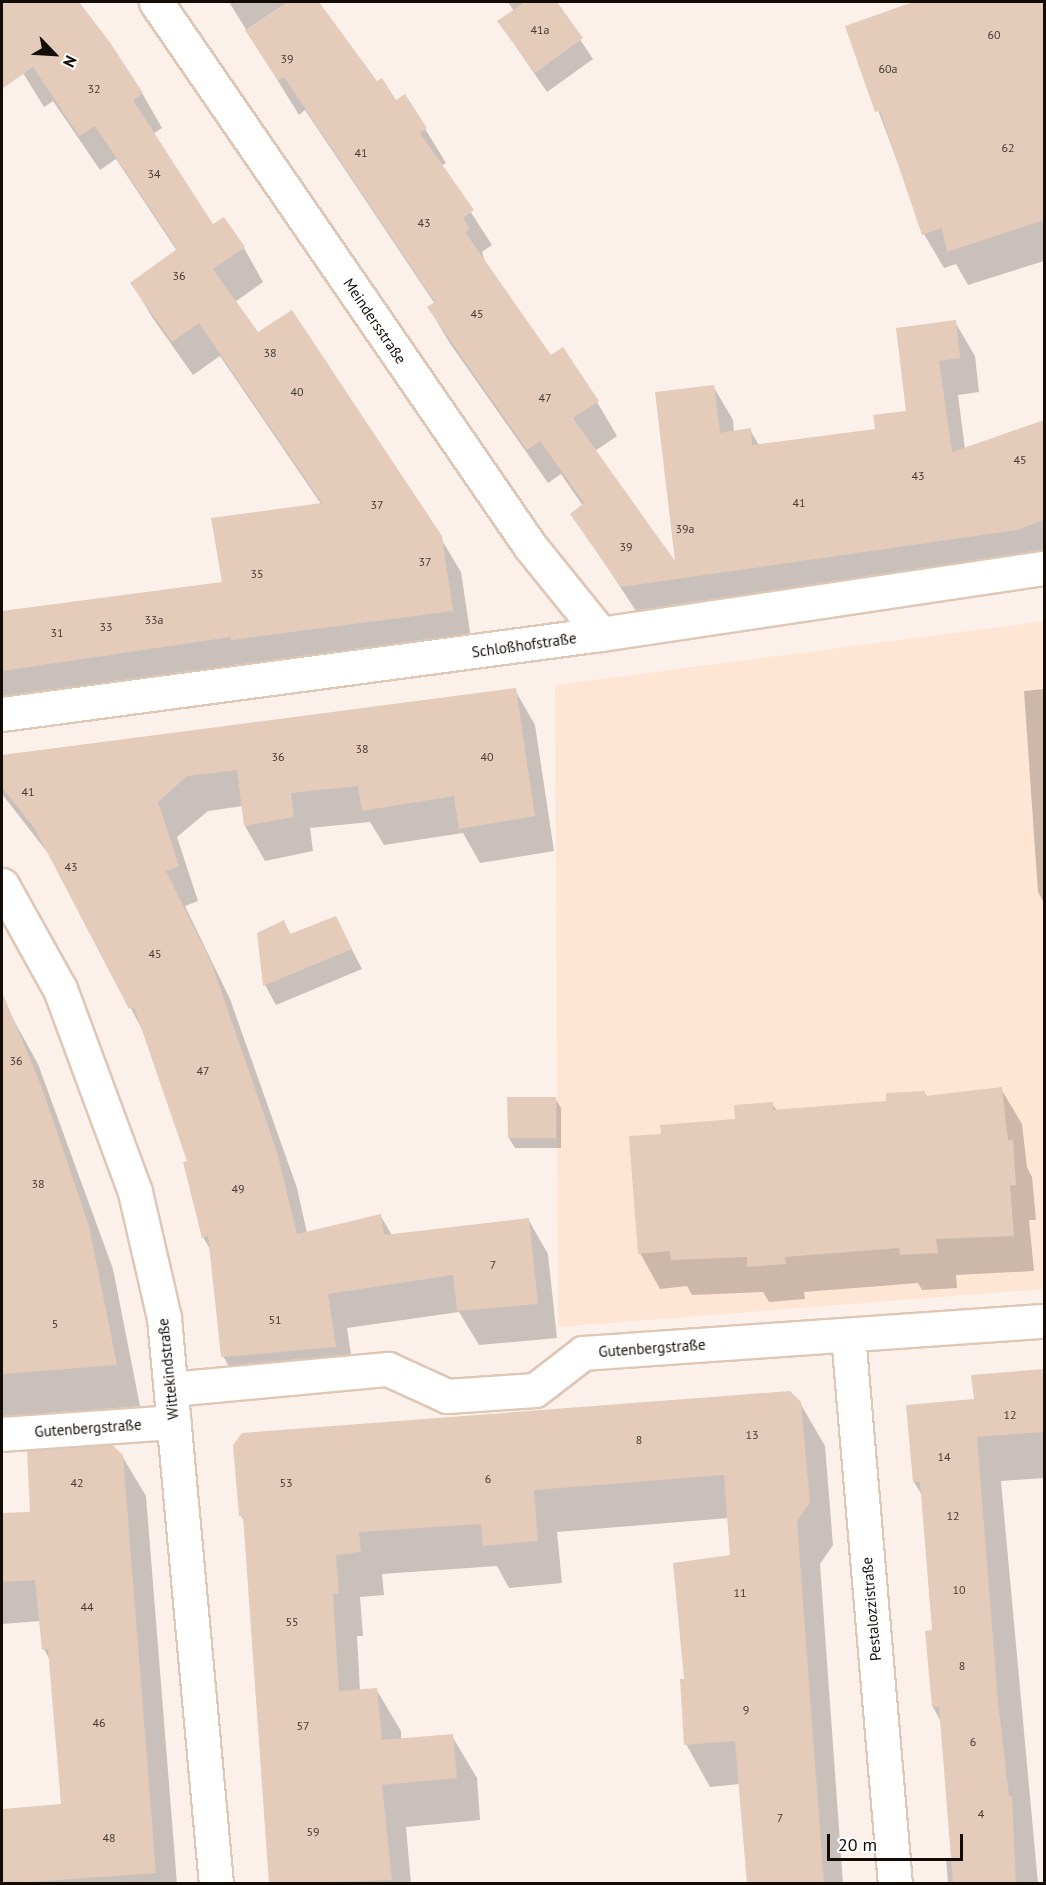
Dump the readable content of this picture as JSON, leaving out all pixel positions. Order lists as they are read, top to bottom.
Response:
{
  "streets": {
    "street": [
      "Meindersstraße",
      "Schloßhofstraße",
      "Gutenbergstraße",
      "Wittekindstraße",
      "Pestalozzistraße"
    ]
  },
  "crossings": [
    ["Meindersstraße", "Schloßhofstraße"],
    ["Gutenbergstraße", "Wittekindstraße"],
    ["Gutenbergstraße", "Pestalozzistraße"]
  ],
  "house_numbers": [
    "41a",
    "60",
    "39",
    "60a",
    "32",
    "62",
    "41",
    "34",
    "43",
    "36",
    "45",
    "38",
    "40",
    "47",
    "45",
    "43",
    "41",
    "37",
    "39a",
    "39",
    "37",
    "35",
    "33a",
    "33",
    "31",
    "38",
    "36",
    "40",
    "41",
    "43",
    "45",
    "36",
    "47",
    "38",
    "49",
    "7",
    "51",
    "5",
    "12",
    "13",
    "8",
    "14",
    "6",
    "42",
    "53",
    "12",
    "10",
    "11",
    "44",
    "55",
    "8",
    "9",
    "46",
    "57",
    "6",
    "4",
    "7",
    "59",
    "48"
  ],
  "scale_bar": "20 m",
  "north": "bottom right"
}
